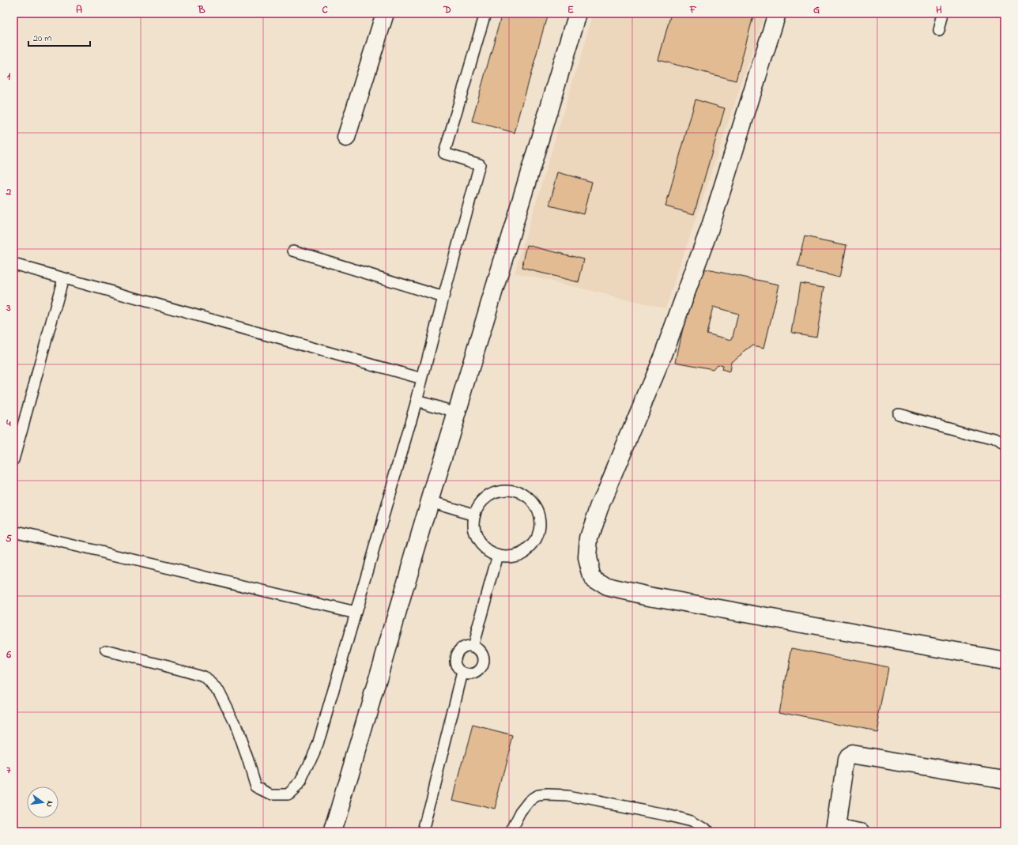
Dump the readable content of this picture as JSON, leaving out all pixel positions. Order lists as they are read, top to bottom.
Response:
{
  "scale_bar": "20 m",
  "north": "right",
  "grid": {
    "columns": [
      "A",
      "B",
      "C",
      "D",
      "E",
      "F",
      "G",
      "H"
    ],
    "rows": [
      "1",
      "2",
      "3",
      "4",
      "5",
      "6",
      "7"
    ]
  }
}
